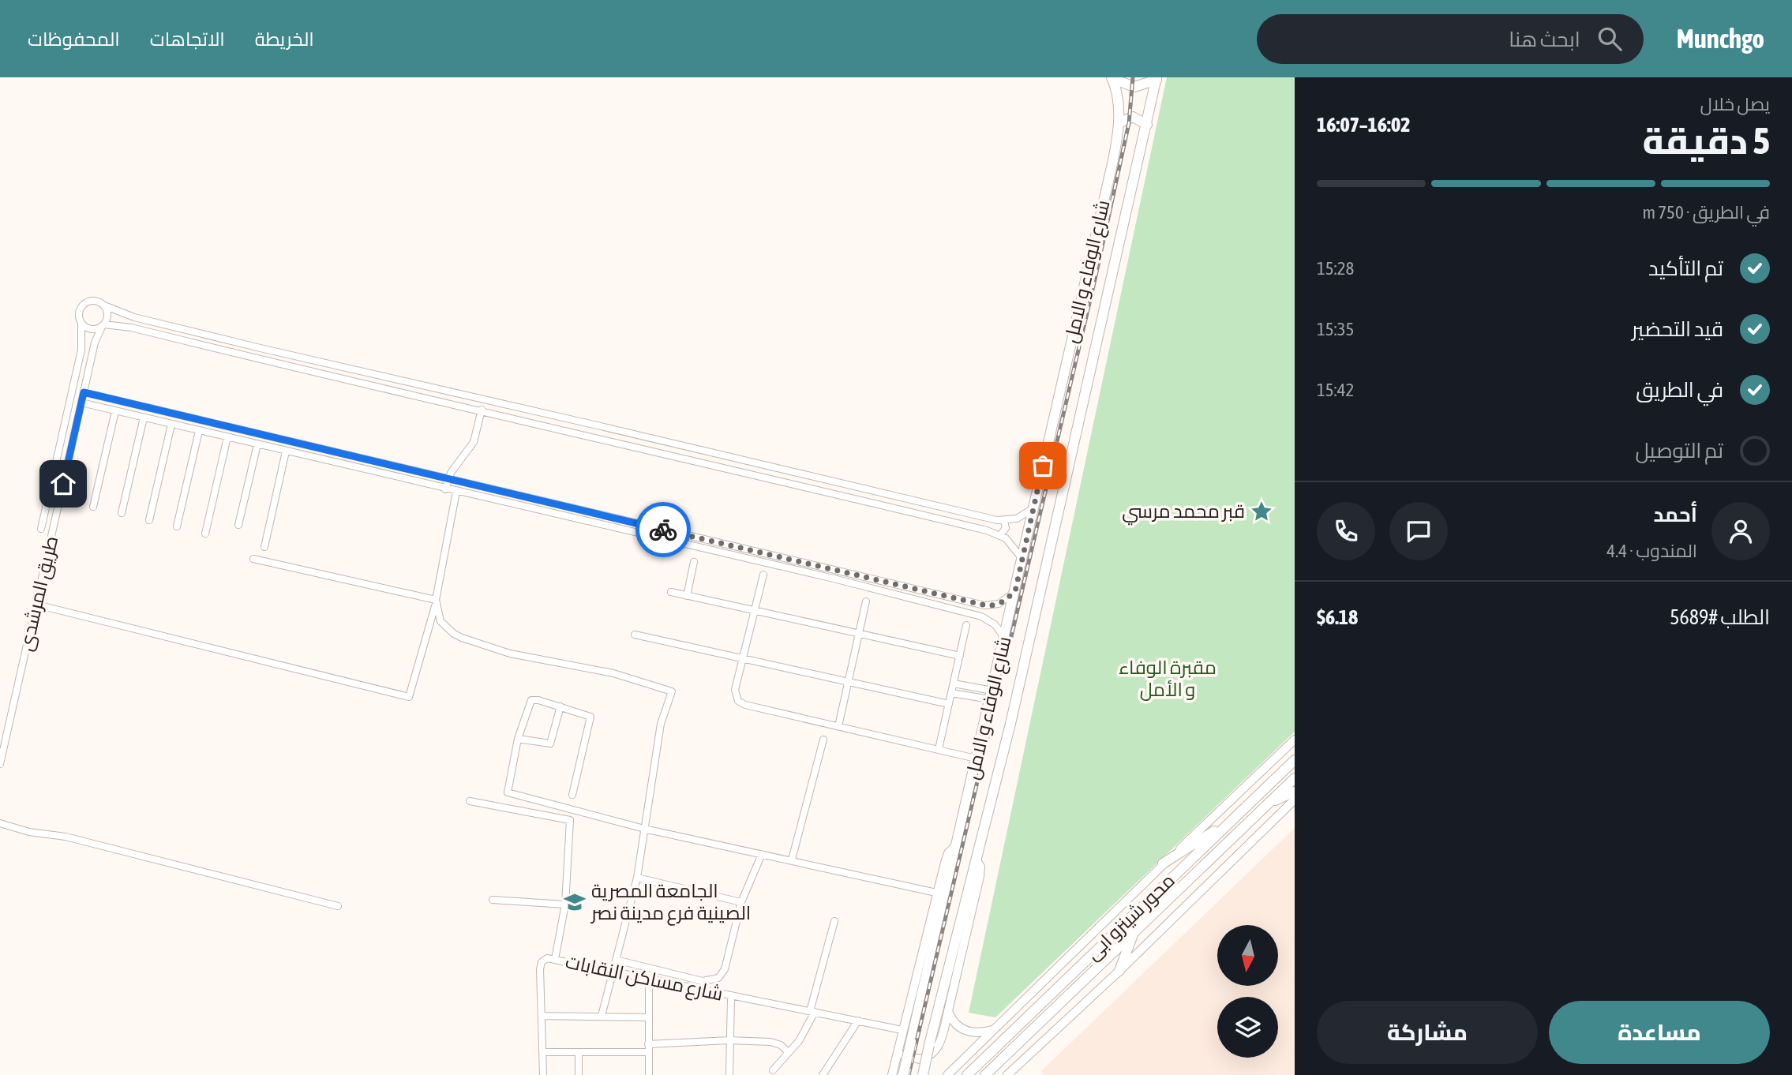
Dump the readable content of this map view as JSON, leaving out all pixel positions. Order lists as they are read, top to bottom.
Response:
{
  "streets": {
    "main road": ["شارع الوفاء و الامل", "محور شينزو ابى"],
    "street": ["طريق المرشدى", "شارع مساكن النقابات"]
  },
  "crossings": [
    ["شارع الوفاء و الامل", "شارع مساكن النقابات"]
  ],
  "parks": ["مقبرة الوفاء و الأمل"],
  "places": {
    "place": ["قبر محمد مرسي"],
    "school or university": ["الجامعة المصرية الصينية فرع مدينة نصر"]
  },
  "north": "bottom",
  "page": {
    "header": "Munchgo",
    "search": "ابحث هنا",
    "nav": ["الخريطة", "الاتجاهات", "المحفوظات"],
    "heading": ["5 دقيقة", "يصل خلال", "16:02–16:07"],
    "panel": [
      "أحمد",
      "المندوب · 4.4",
      "الطلب #5689",
      "$6.18"
    ],
    "bar": "في الطريق · 750 m",
    "list": [
      ["تم التأكيد", "15:28"],
      ["قيد التحضير", "15:35"],
      ["في الطريق", "15:42"],
      "تم التوصيل"
    ],
    "buttons": ["مساعدة", "مشاركة"]
  }
}
